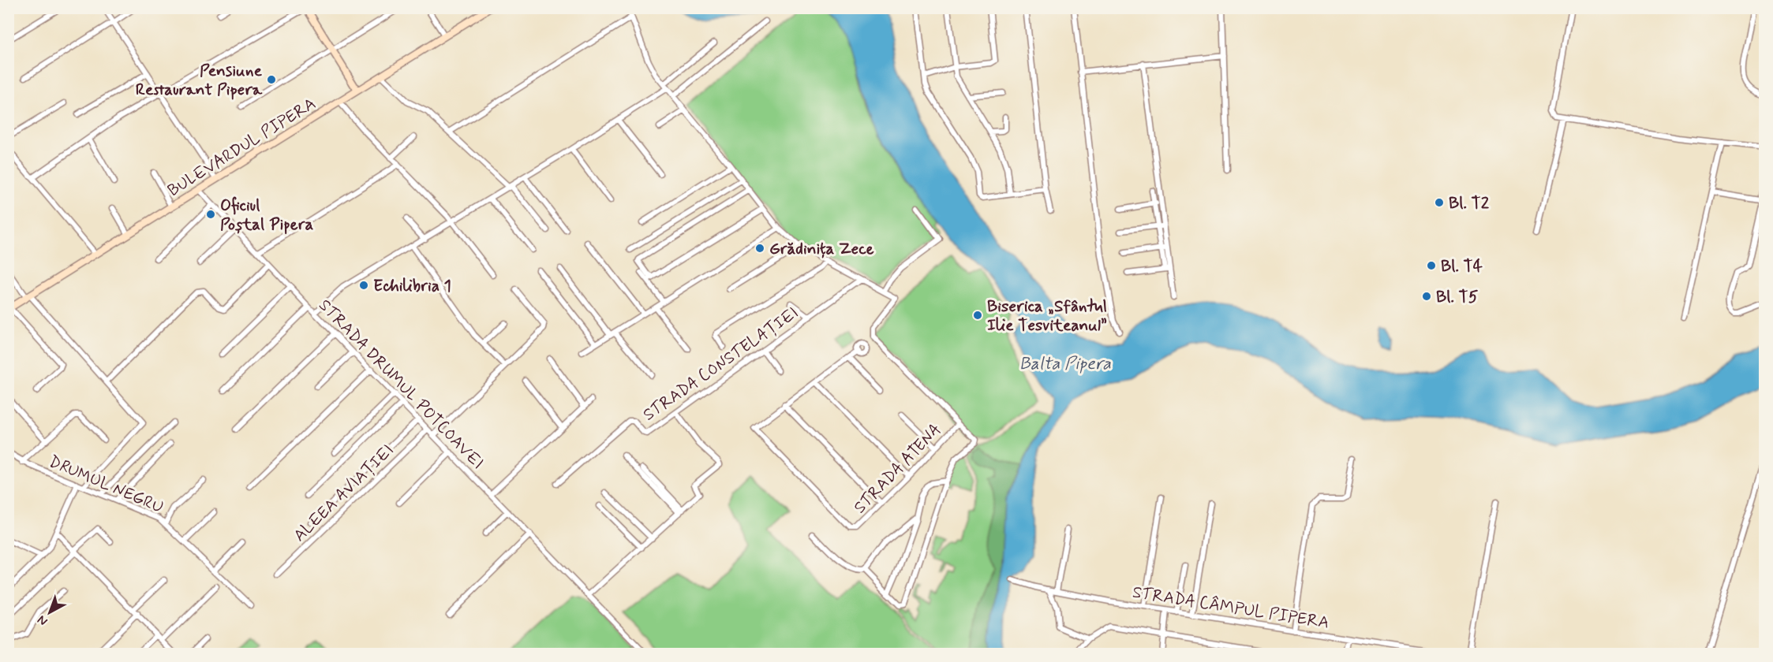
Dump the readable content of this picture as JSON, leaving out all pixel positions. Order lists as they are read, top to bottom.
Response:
{
  "streets": {
    "main road": ["BULEVARDUL PIPERA"],
    "street": [
      "STRADA CONSTELAȚIEI",
      "STRADA DRUMUL POTCOAVEI",
      "STRADA ATENA",
      "DRUMUL NEGRU",
      "ALEEA AVIAȚIEI",
      "STRADA CÂMPUL PIPERA"
    ]
  },
  "crossings": [
    ["BULEVARDUL PIPERA", "STRADA DRUMUL POTCOAVEI"],
    ["STRADA DRUMUL POTCOAVEI", "ALEEA AVIAȚIEI"]
  ],
  "water": ["Balta Pipera"],
  "places": [
    "Pensiune Restaurant Pipera",
    "Bl. T2",
    "Oficiul Poștal Pipera",
    "Grădinița Zece",
    "Bl. T4",
    "Echilibria 1",
    "Bl. T5",
    "Biserica „Sfântul Ilie Tesviteanul”"
  ],
  "north": "bottom left"
}
